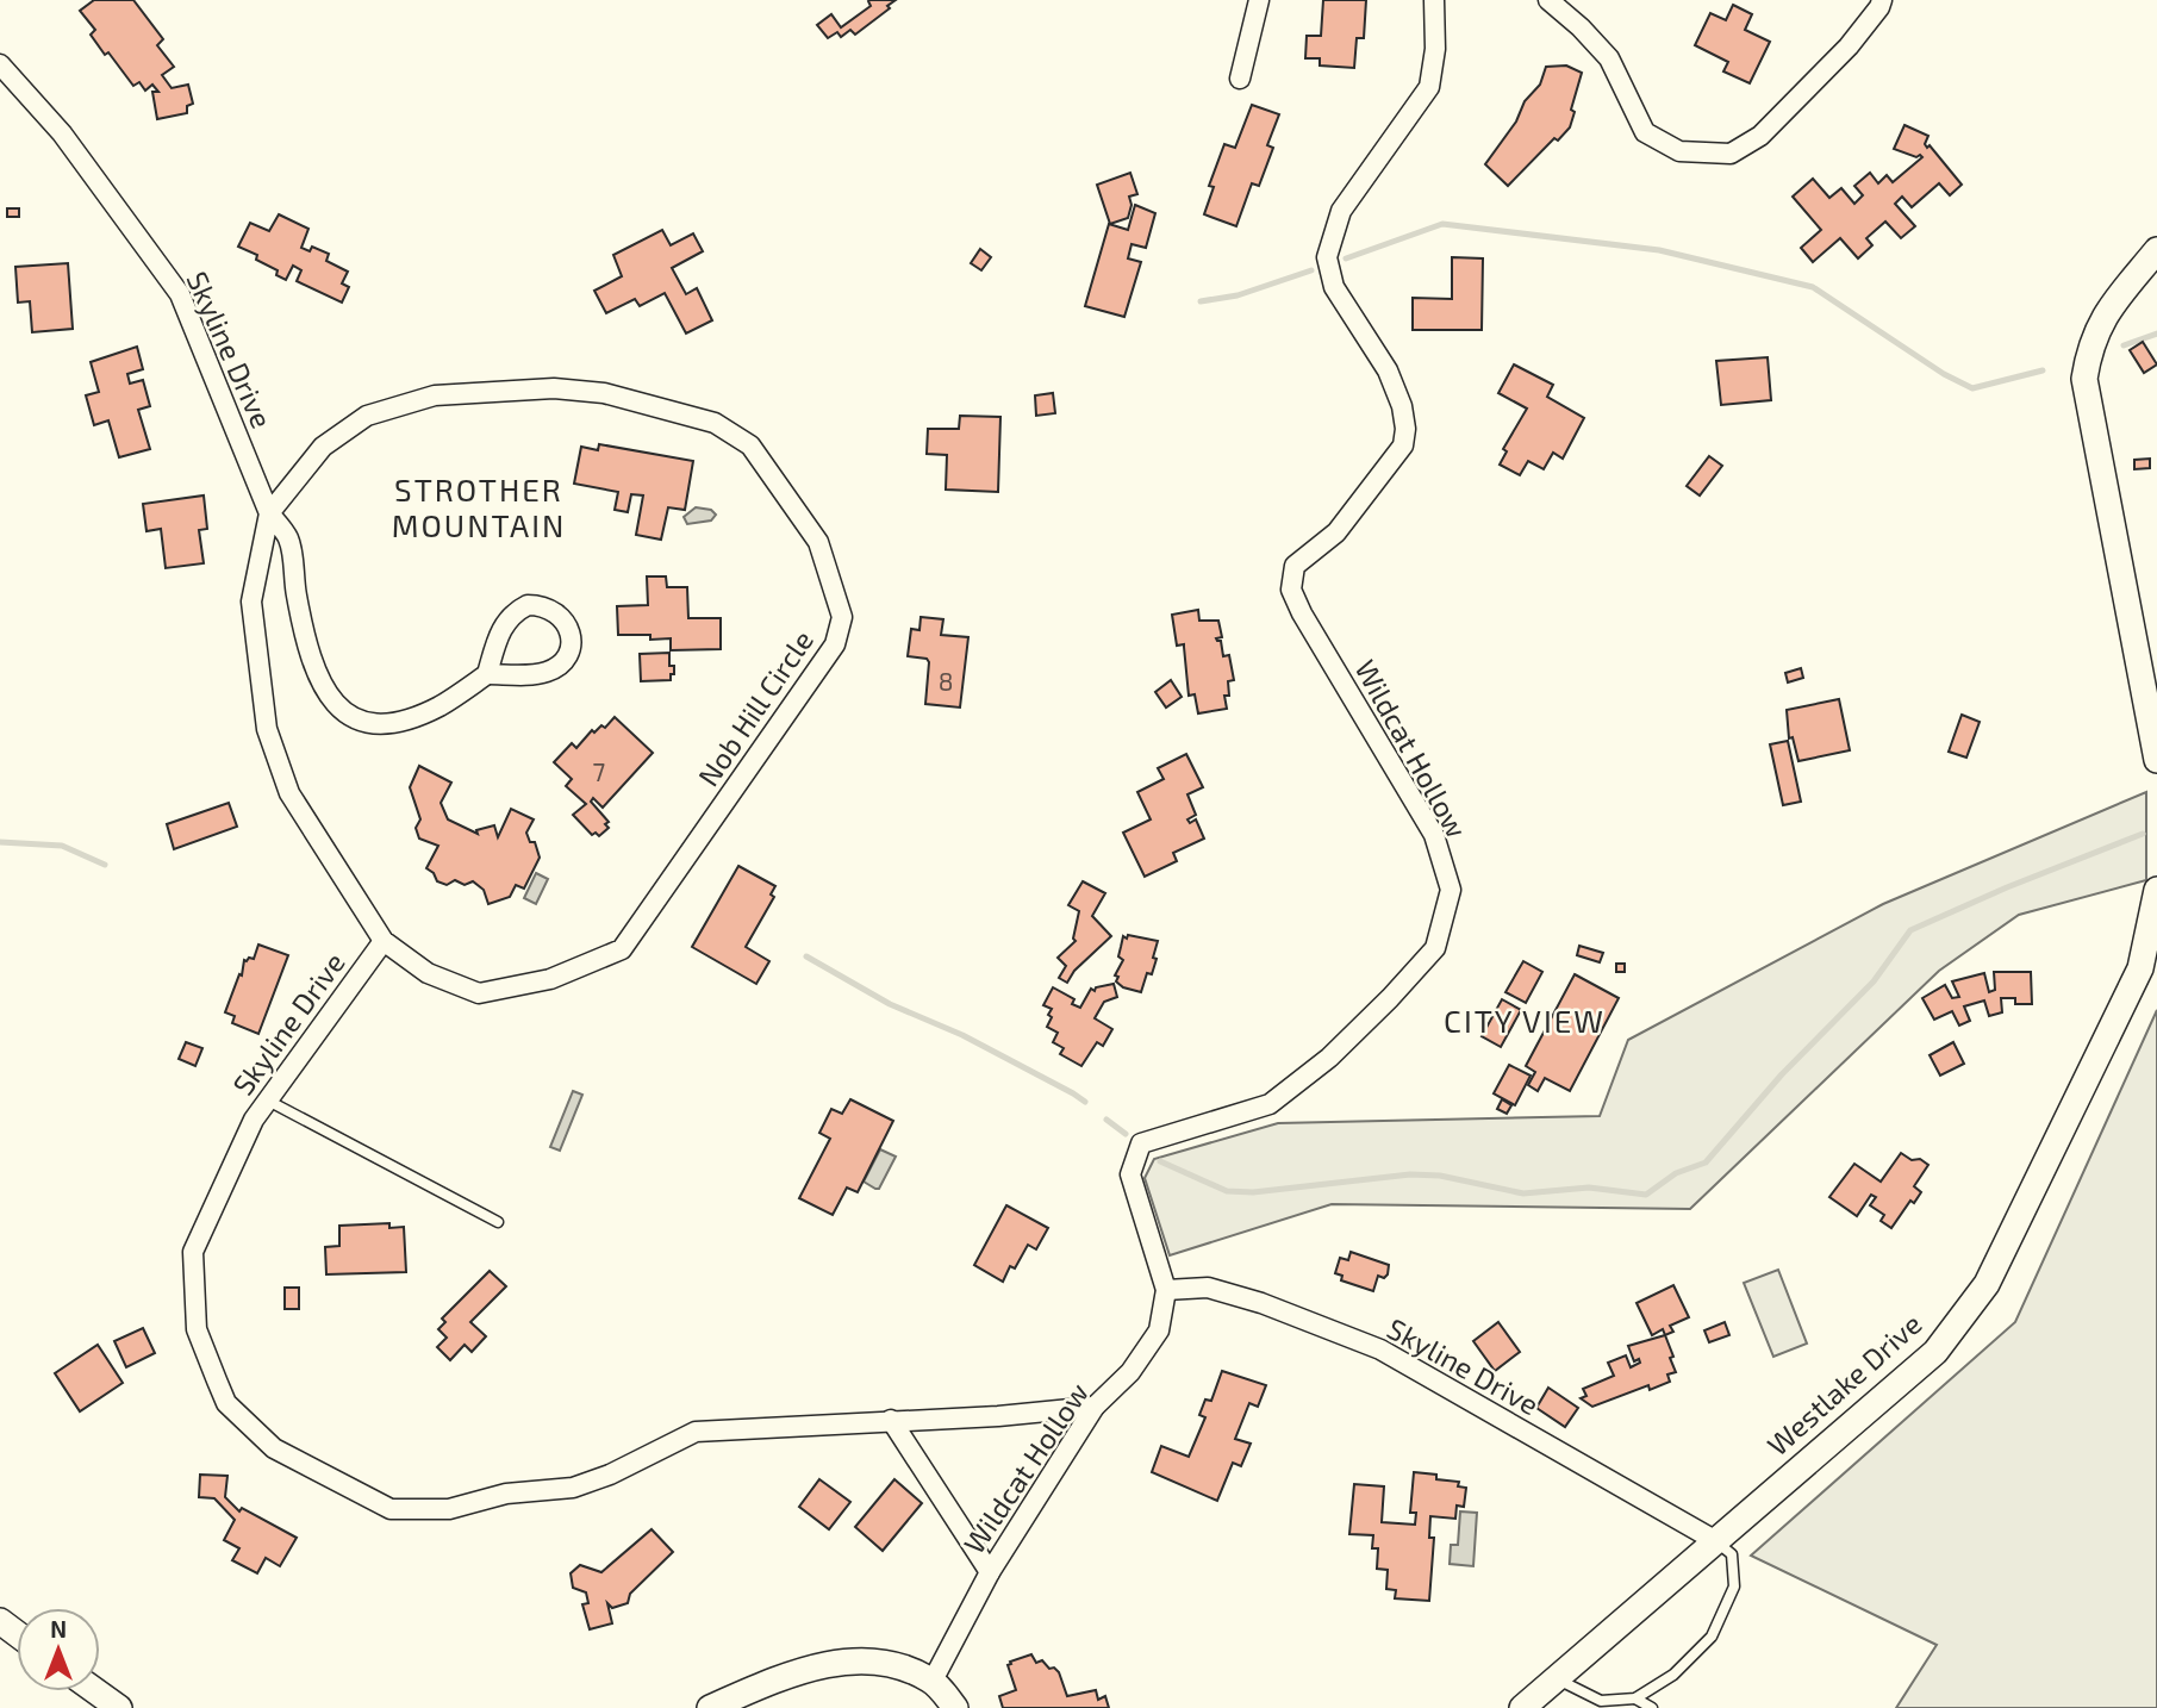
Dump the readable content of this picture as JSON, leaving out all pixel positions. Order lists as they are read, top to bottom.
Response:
{
  "streets": {
    "street": [
      "Skyline Drive",
      "Nob Hill Circle",
      "Wildcat Hollow",
      "Westlake Drive"
    ]
  },
  "crossings": [
    ["Skyline Drive", "Nob Hill Circle"],
    ["Skyline Drive", "Wildcat Hollow"],
    ["Skyline Drive", "Westlake Drive"]
  ],
  "districts": ["STROTHER MOUNTAIN", "CITY VIEW"],
  "house_numbers": ["8", "7"],
  "north": "top"
}
